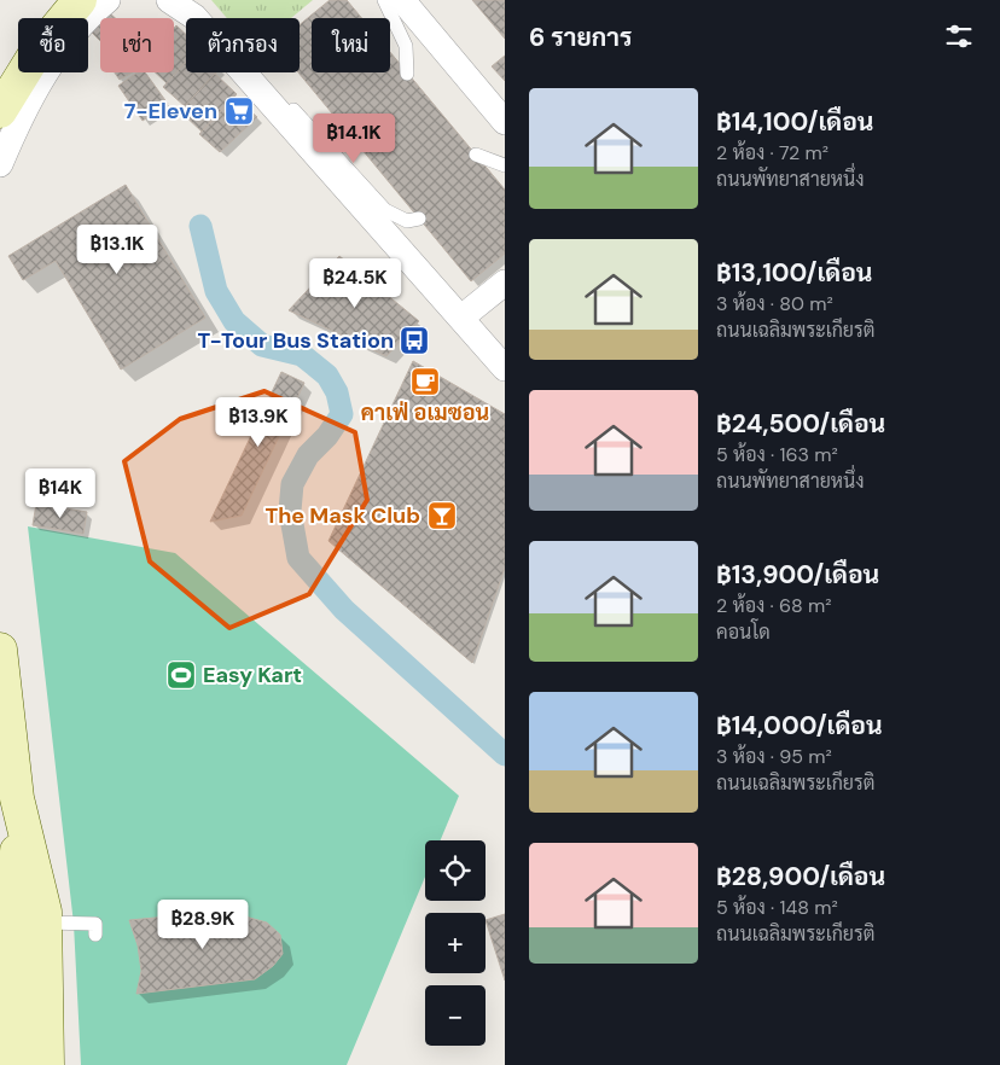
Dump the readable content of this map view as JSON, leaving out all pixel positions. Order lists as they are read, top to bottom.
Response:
{
  "places": {
    "supermarket": ["7-Eleven"],
    "bus stop": ["T-Tour Bus Station"],
    "cafe": ["คาเฟ่ อเมซอน"],
    "bar": ["The Mask Club"],
    "sports": ["Easy Kart"]
  },
  "page": {
    "heading": "6 รายการ",
    "chip": [
      "ซื้อ",
      "เช่า",
      "ตัวกรอง",
      "ใหม่"
    ],
    "list": [
      {
        "name": "฿14,100/เดือน",
        "note": "2 ห้อง · 72 m² · ถนนพัทยาสายหนึ่ง"
      },
      {
        "name": "฿13,100/เดือน",
        "note": "3 ห้อง · 80 m² · ถนนเฉลิมพระเกียรติ"
      },
      {
        "name": "฿24,500/เดือน",
        "note": "5 ห้อง · 163 m² · ถนนพัทยาสายหนึ่ง"
      },
      {
        "name": "฿13,900/เดือน",
        "note": "2 ห้อง · 68 m² · คอนโด"
      },
      {
        "name": "฿14,000/เดือน",
        "note": "3 ห้อง · 95 m² · ถนนเฉลิมพระเกียรติ"
      },
      {
        "name": "฿28,900/เดือน",
        "note": "5 ห้อง · 148 m² · ถนนเฉลิมพระเกียรติ"
      }
    ],
    "price": [
      "฿14.1K",
      "฿13.1K",
      "฿24.5K",
      "฿13.9K",
      "฿14K",
      "฿28.9K"
    ],
    "map_buttons": ["+", "−"]
  }
}
